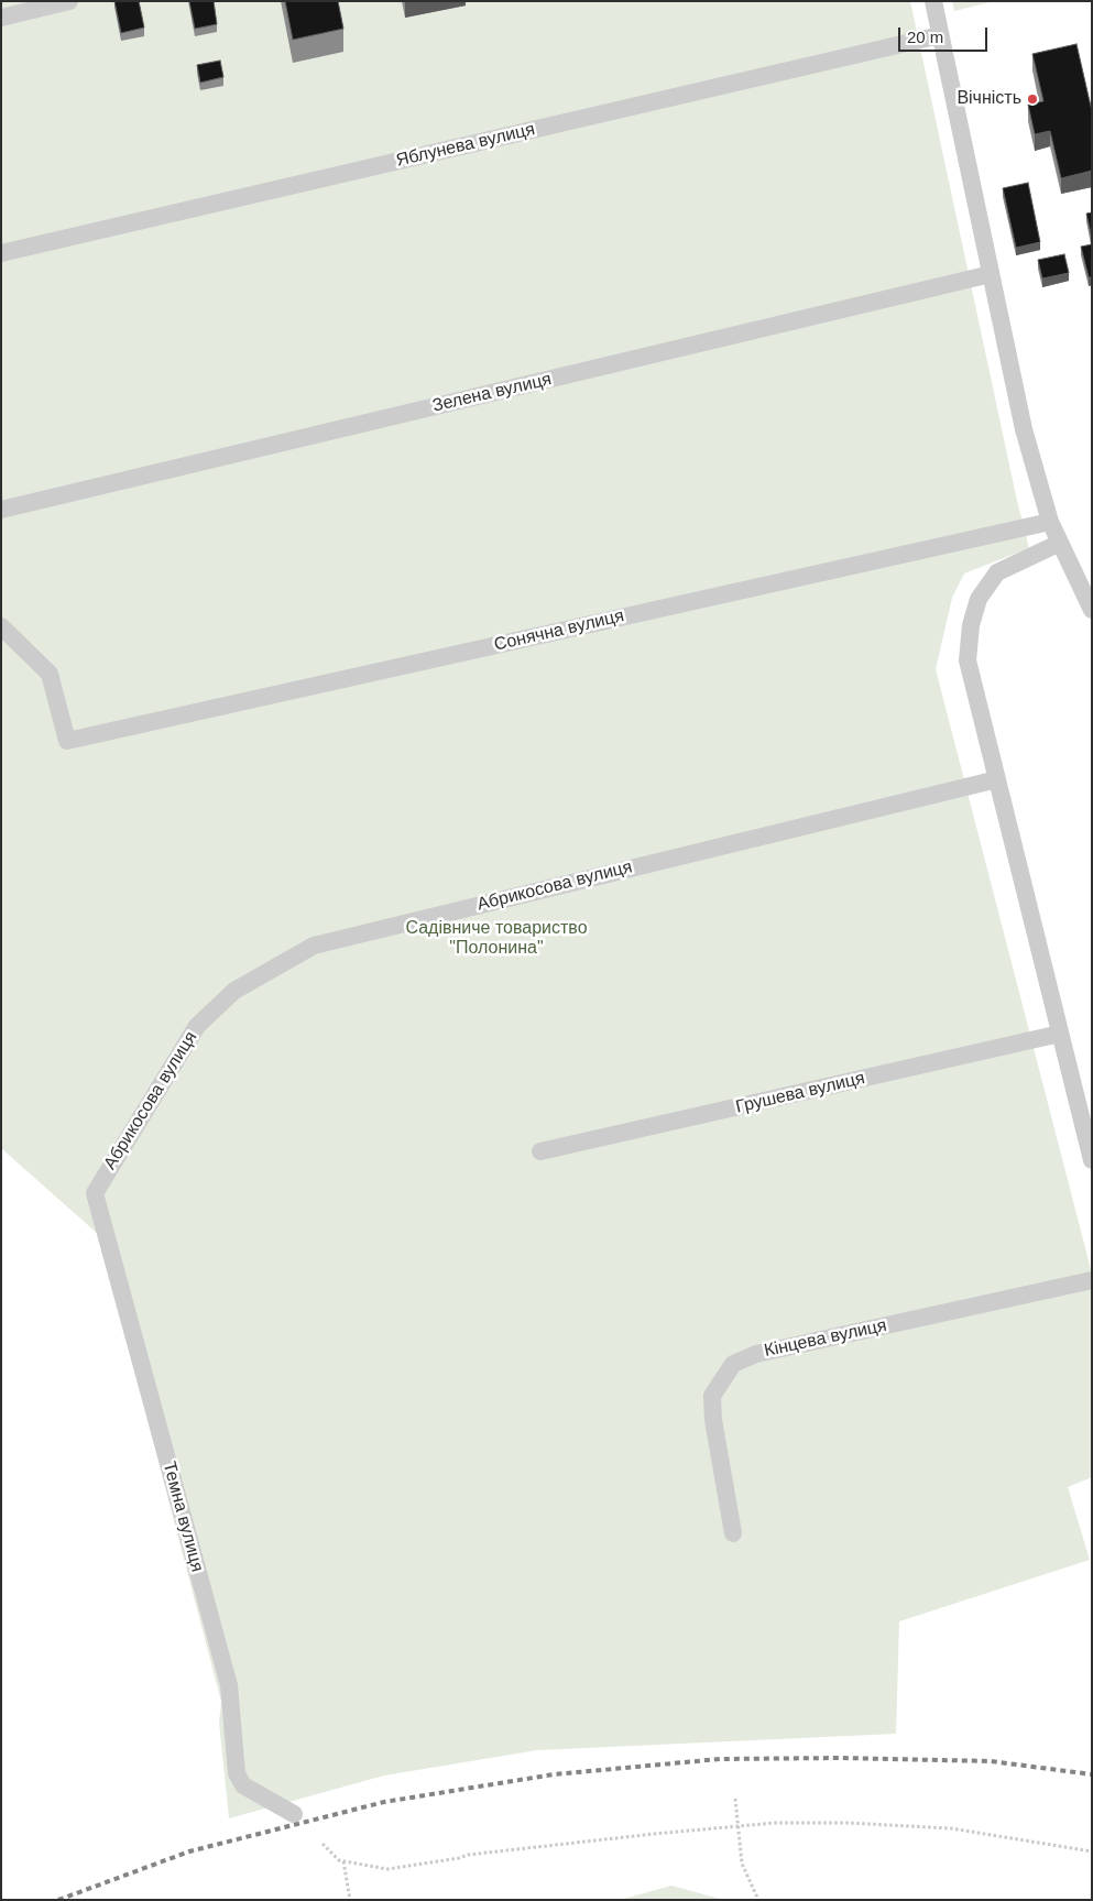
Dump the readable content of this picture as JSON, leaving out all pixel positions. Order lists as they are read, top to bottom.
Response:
{
  "streets": {
    "lane": [
      "Яблунева вулиця",
      "Зелена вулиця",
      "Сонячна вулиця",
      "Абрикосова вулиця",
      "Грушева вулиця",
      "Кінцева вулиця",
      "Темна вулиця"
    ]
  },
  "crossings": [
    ["Абрикосова вулиця", "Темна вулиця"]
  ],
  "parks": ["Садівниче товариство \"Полонина\""],
  "places": ["Вічність"],
  "scale_bar": "20 m"
}
